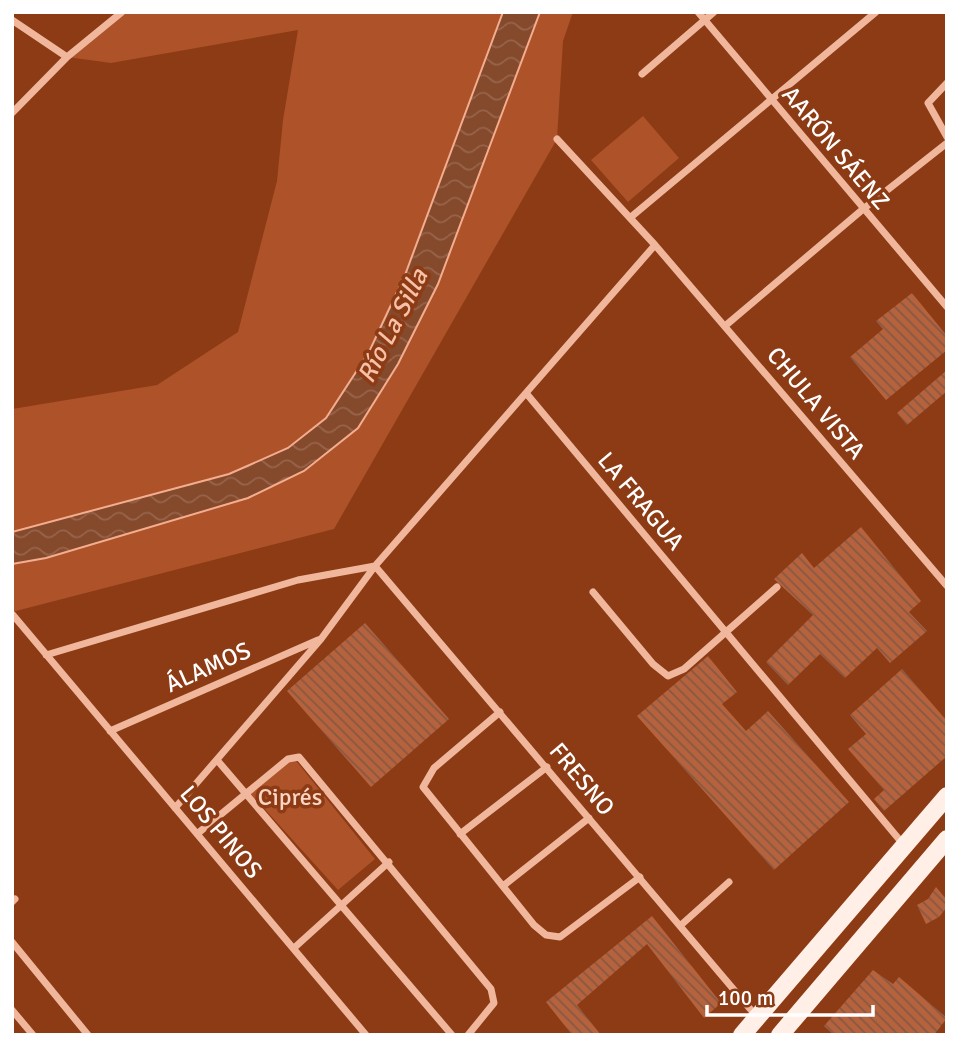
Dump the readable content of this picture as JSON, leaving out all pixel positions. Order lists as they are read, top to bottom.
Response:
{
  "streets": {
    "street": [
      "AARÓN SÁENZ",
      "CHULA VISTA",
      "LA FRAGUA",
      "ÁLAMOS",
      "FRESNO",
      "LOS PINOS"
    ]
  },
  "crossings": [
    ["ÁLAMOS", "LOS PINOS"]
  ],
  "water": ["Río La Silla"],
  "parks": ["Ciprés"],
  "scale_bar": "100 m"
}
